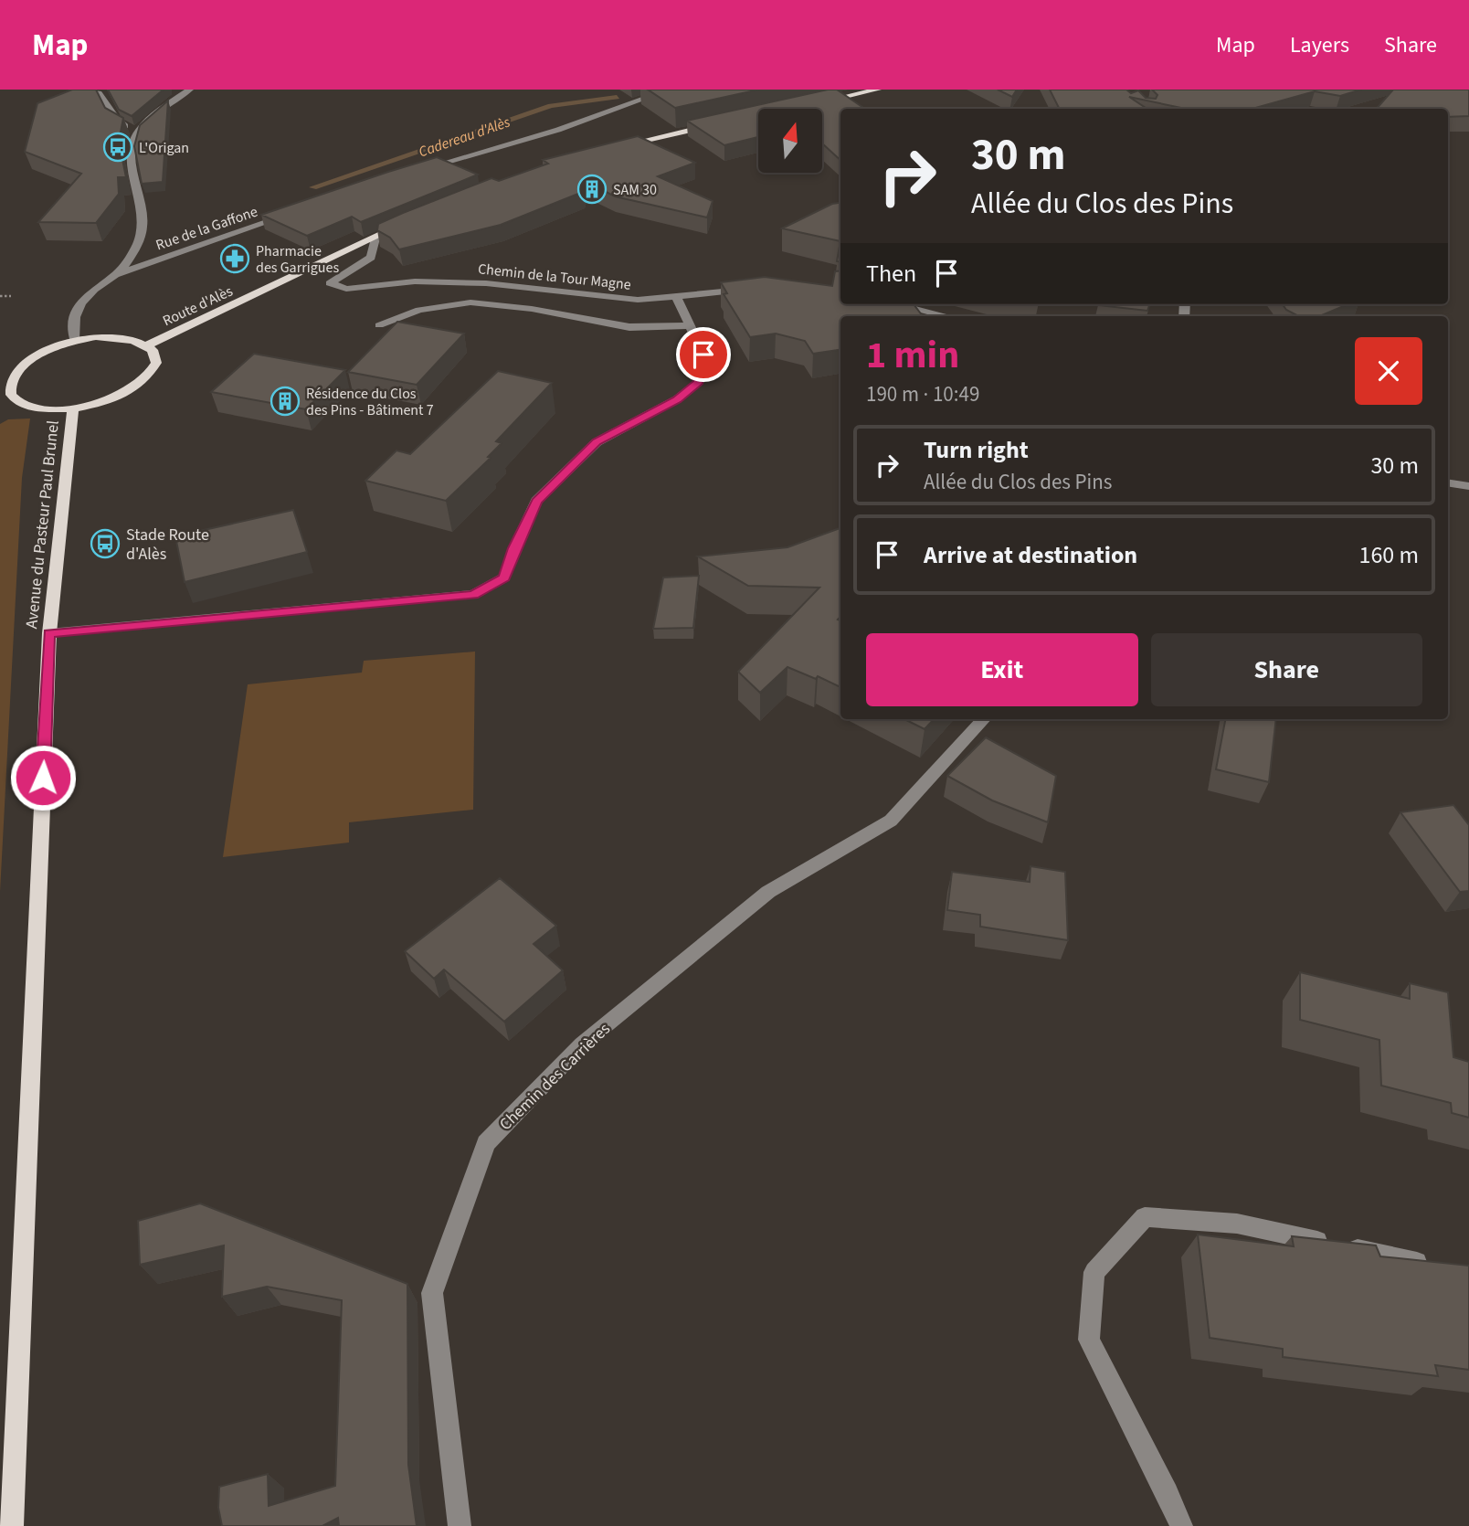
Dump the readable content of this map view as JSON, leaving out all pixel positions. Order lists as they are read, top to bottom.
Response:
{
  "streets": {
    "main road": ["Route d'Alès", "Avenue du Pasteur Paul Brunel"],
    "street": ["Rue de la Gaffone", "Chemin de la Tour Magne", "Chemin des Carrières"]
  },
  "crossings": [
    ["Chemin de la Tour Magne", "Route d'Alès"]
  ],
  "water": ["Cadereau d'Alès"],
  "places": {
    "bus stop": ["L'Origan", "Stade Route d'Alès"],
    "building": ["SAM 30", "Résidence du Clos des Pins - Bâtiment 7"],
    "pharmacy": ["Pharmacie des Garrigues"]
  },
  "north": "top",
  "page": {
    "header": "Map",
    "nav": ["Map", "Layers", "Share"],
    "turn": ["30 m", "Allée du Clos des Pins"],
    "then": "Then",
    "heading": ["1 min", "190 m · 10:49"],
    "list": [
      {
        "name": "Turn right",
        "note": "Allée du Clos des Pins",
        "value": "30 m"
      },
      {
        "name": "Arrive at destination",
        "value": "160 m"
      }
    ],
    "buttons": ["Exit", "Share"]
  }
}
